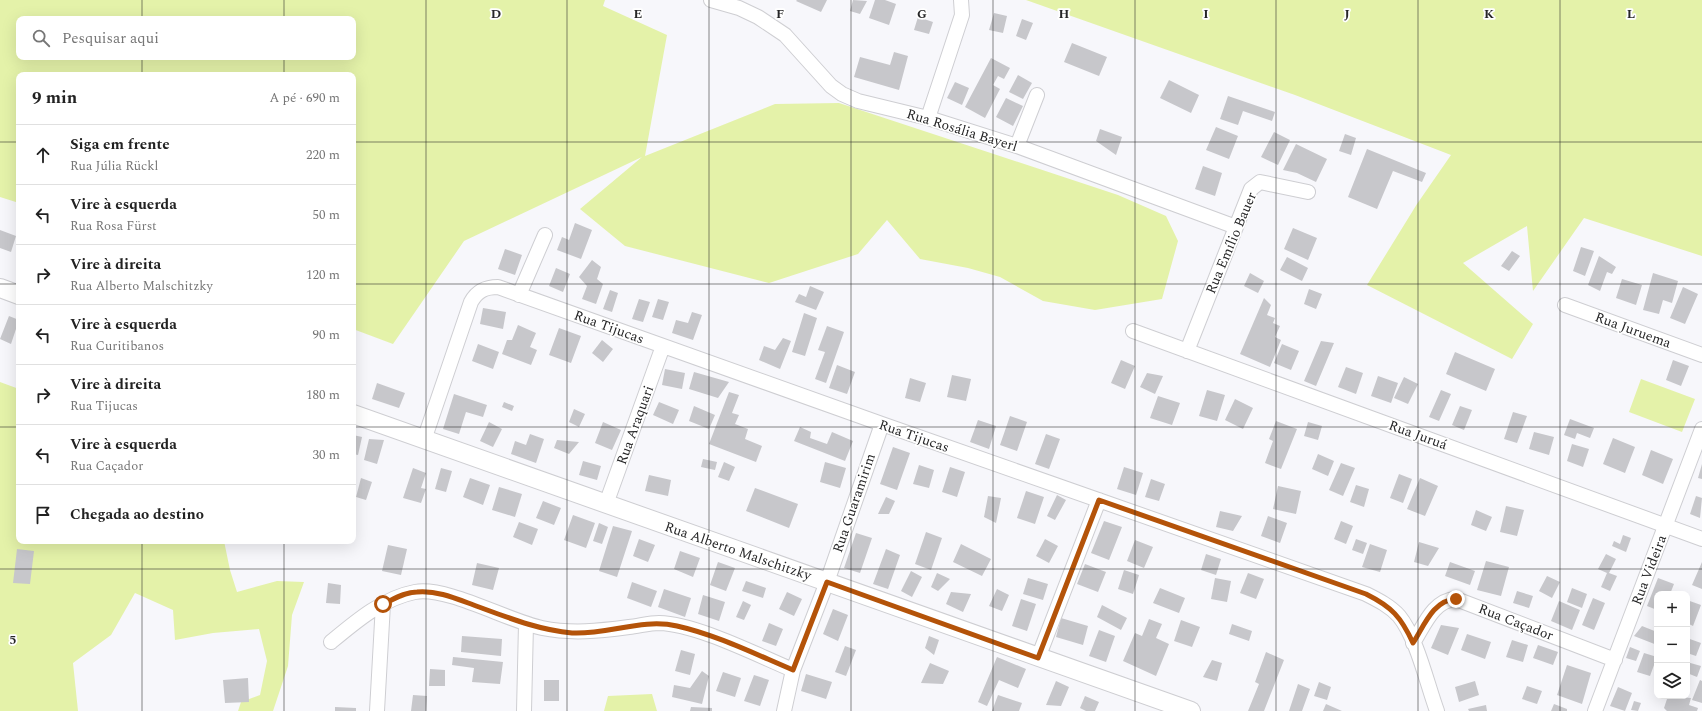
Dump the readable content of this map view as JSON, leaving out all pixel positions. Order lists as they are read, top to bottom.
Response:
{
  "streets": {
    "street": [
      "Rua Rosália Bayerl",
      "Rua Emílio Bauer",
      "Rua Tijucas",
      "Rua Juruema",
      "Rua Araquari",
      "Rua Juruá",
      "Rua Guaramirim",
      "Rua Alberto Malschitzky",
      "Rua Videira",
      "Rua Caçador"
    ]
  },
  "crossings": [
    ["Rua Rosália Bayerl", "Rua Emílio Bauer"],
    ["Rua Emílio Bauer", "Rua Juruá"],
    ["Rua Tijucas", "Rua Araquari"],
    ["Rua Tijucas", "Rua Guaramirim"],
    ["Rua Tijucas", "Rua Alberto Malschitzky"],
    ["Rua Tijucas", "Rua Caçador"],
    ["Rua Araquari", "Rua Alberto Malschitzky"],
    ["Rua Juruá", "Rua Videira"],
    ["Rua Guaramirim", "Rua Alberto Malschitzky"],
    ["Rua Videira", "Rua Caçador"]
  ],
  "page": {
    "search": "Pesquisar aqui",
    "heading": ["9 min", "A pé · 690 m"],
    "list": [
      ["Siga em frente", "Rua Júlia Rückl", "220 m"],
      ["Vire à esquerda", "Rua Rosa Fürst", "50 m"],
      ["Vire à direita", "Rua Alberto Malschitzky", "120 m"],
      ["Vire à esquerda", "Rua Curitibanos", "90 m"],
      ["Vire à direita", "Rua Tijucas", "180 m"],
      ["Vire à esquerda", "Rua Caçador", "30 m"],
      "Chegada ao destino"
    ],
    "map_buttons": ["+", "−"]
  },
  "grid": {
    "columns": [
      "D",
      "E",
      "F",
      "G",
      "H",
      "I",
      "J",
      "K",
      "L"
    ],
    "rows": ["5"]
  }
}
